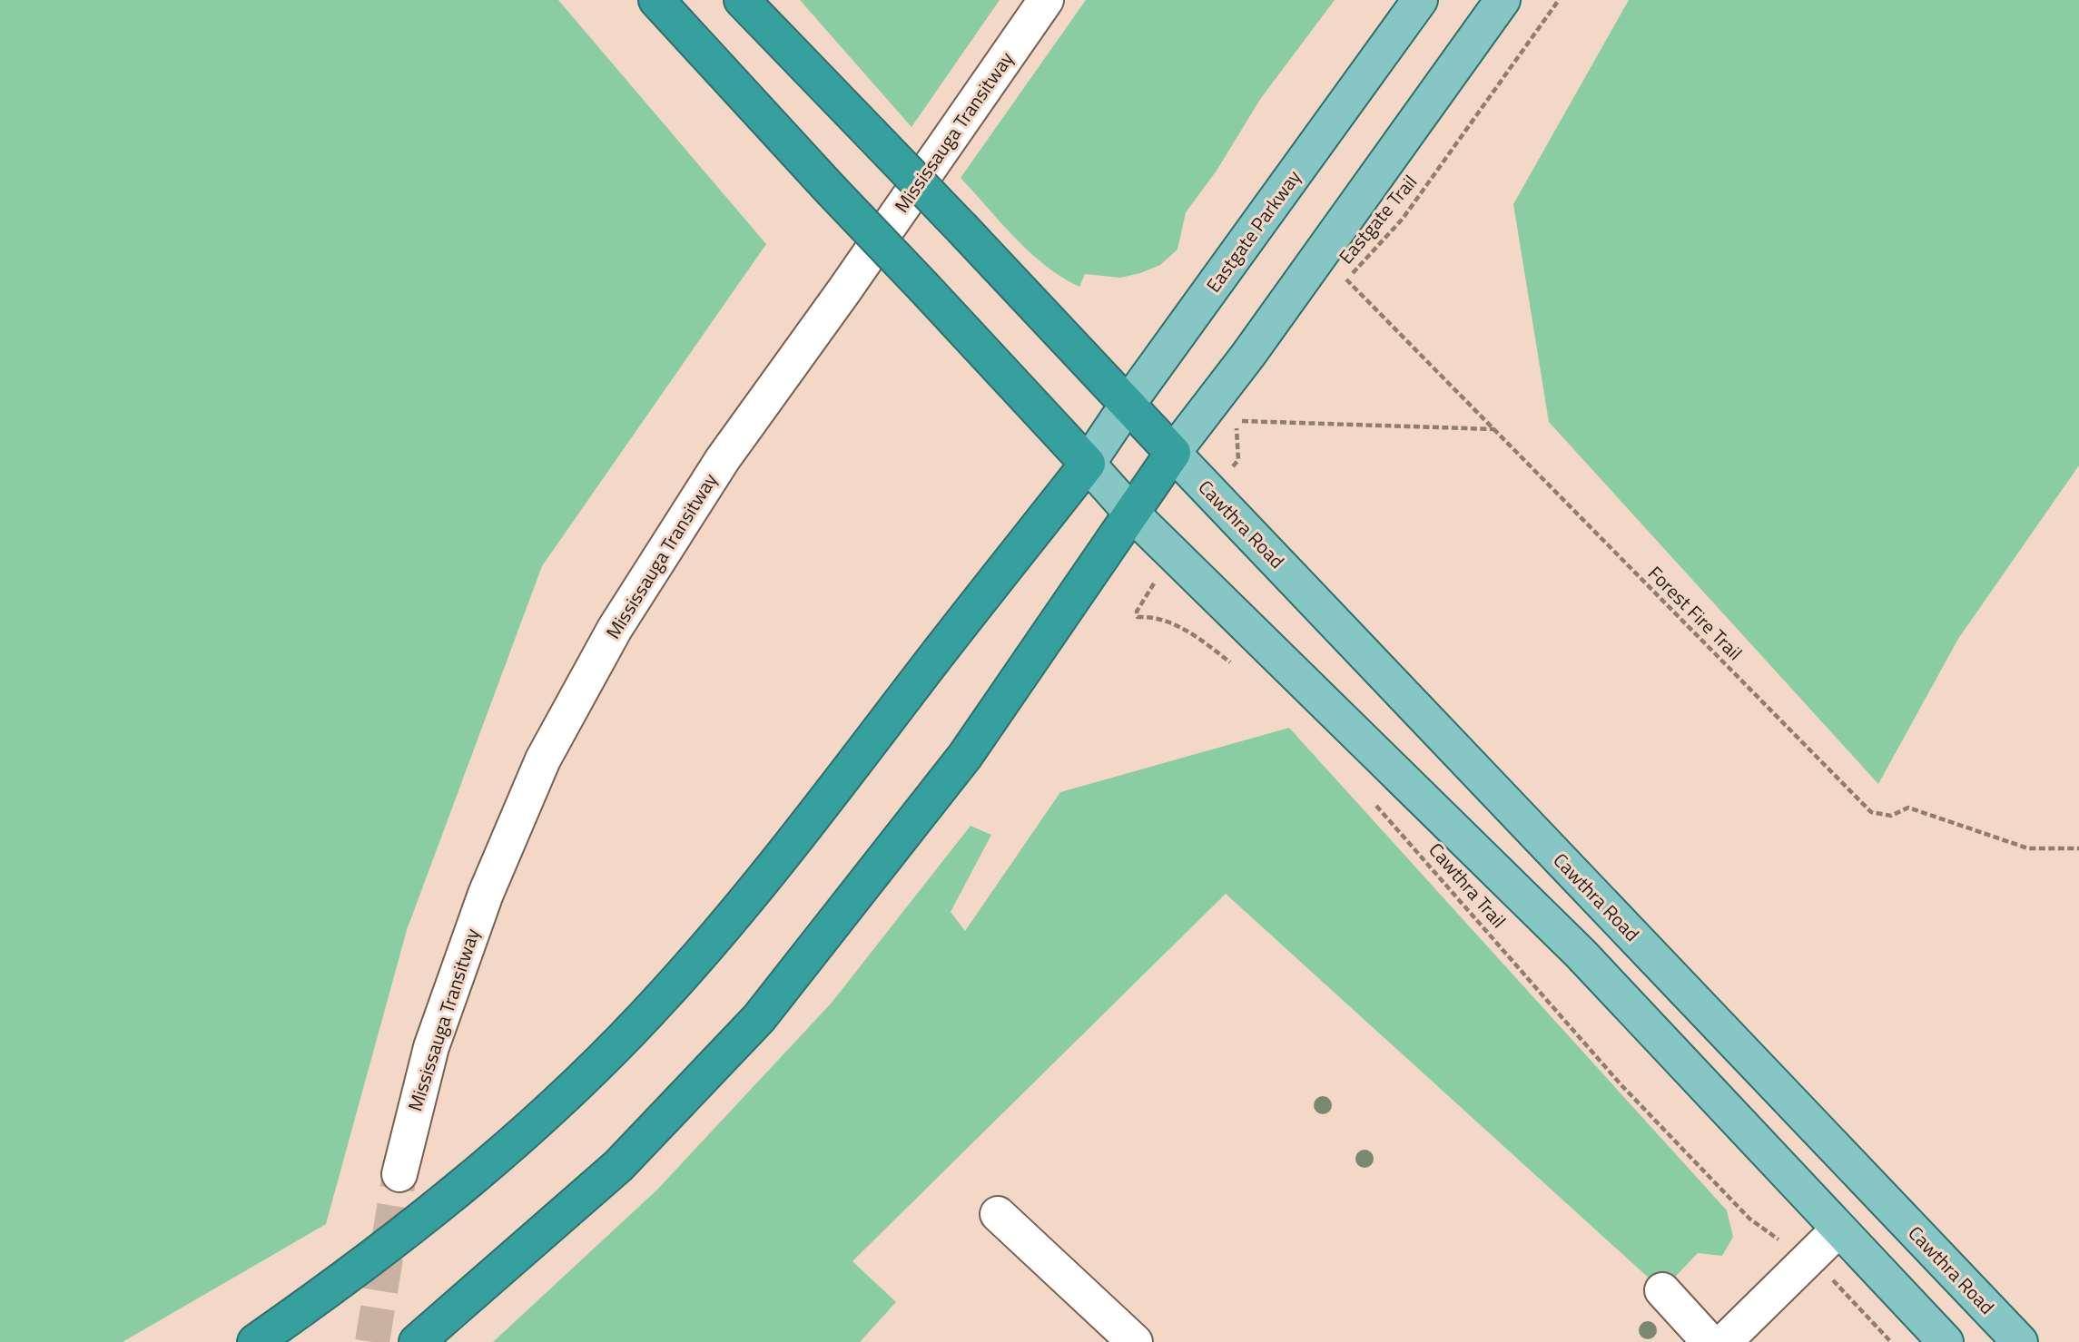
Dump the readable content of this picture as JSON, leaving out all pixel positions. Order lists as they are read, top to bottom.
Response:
{
  "streets": {
    "main road": ["Eastgate Parkway", "Cawthra Road"],
    "lane": ["Mississauga Transitway"],
    "path": ["Eastgate Trail", "Forest Fire Trail", "Cawthra Trail"]
  },
  "crossings": [
    ["Eastgate Trail", "Forest Fire Trail"]
  ]
}
